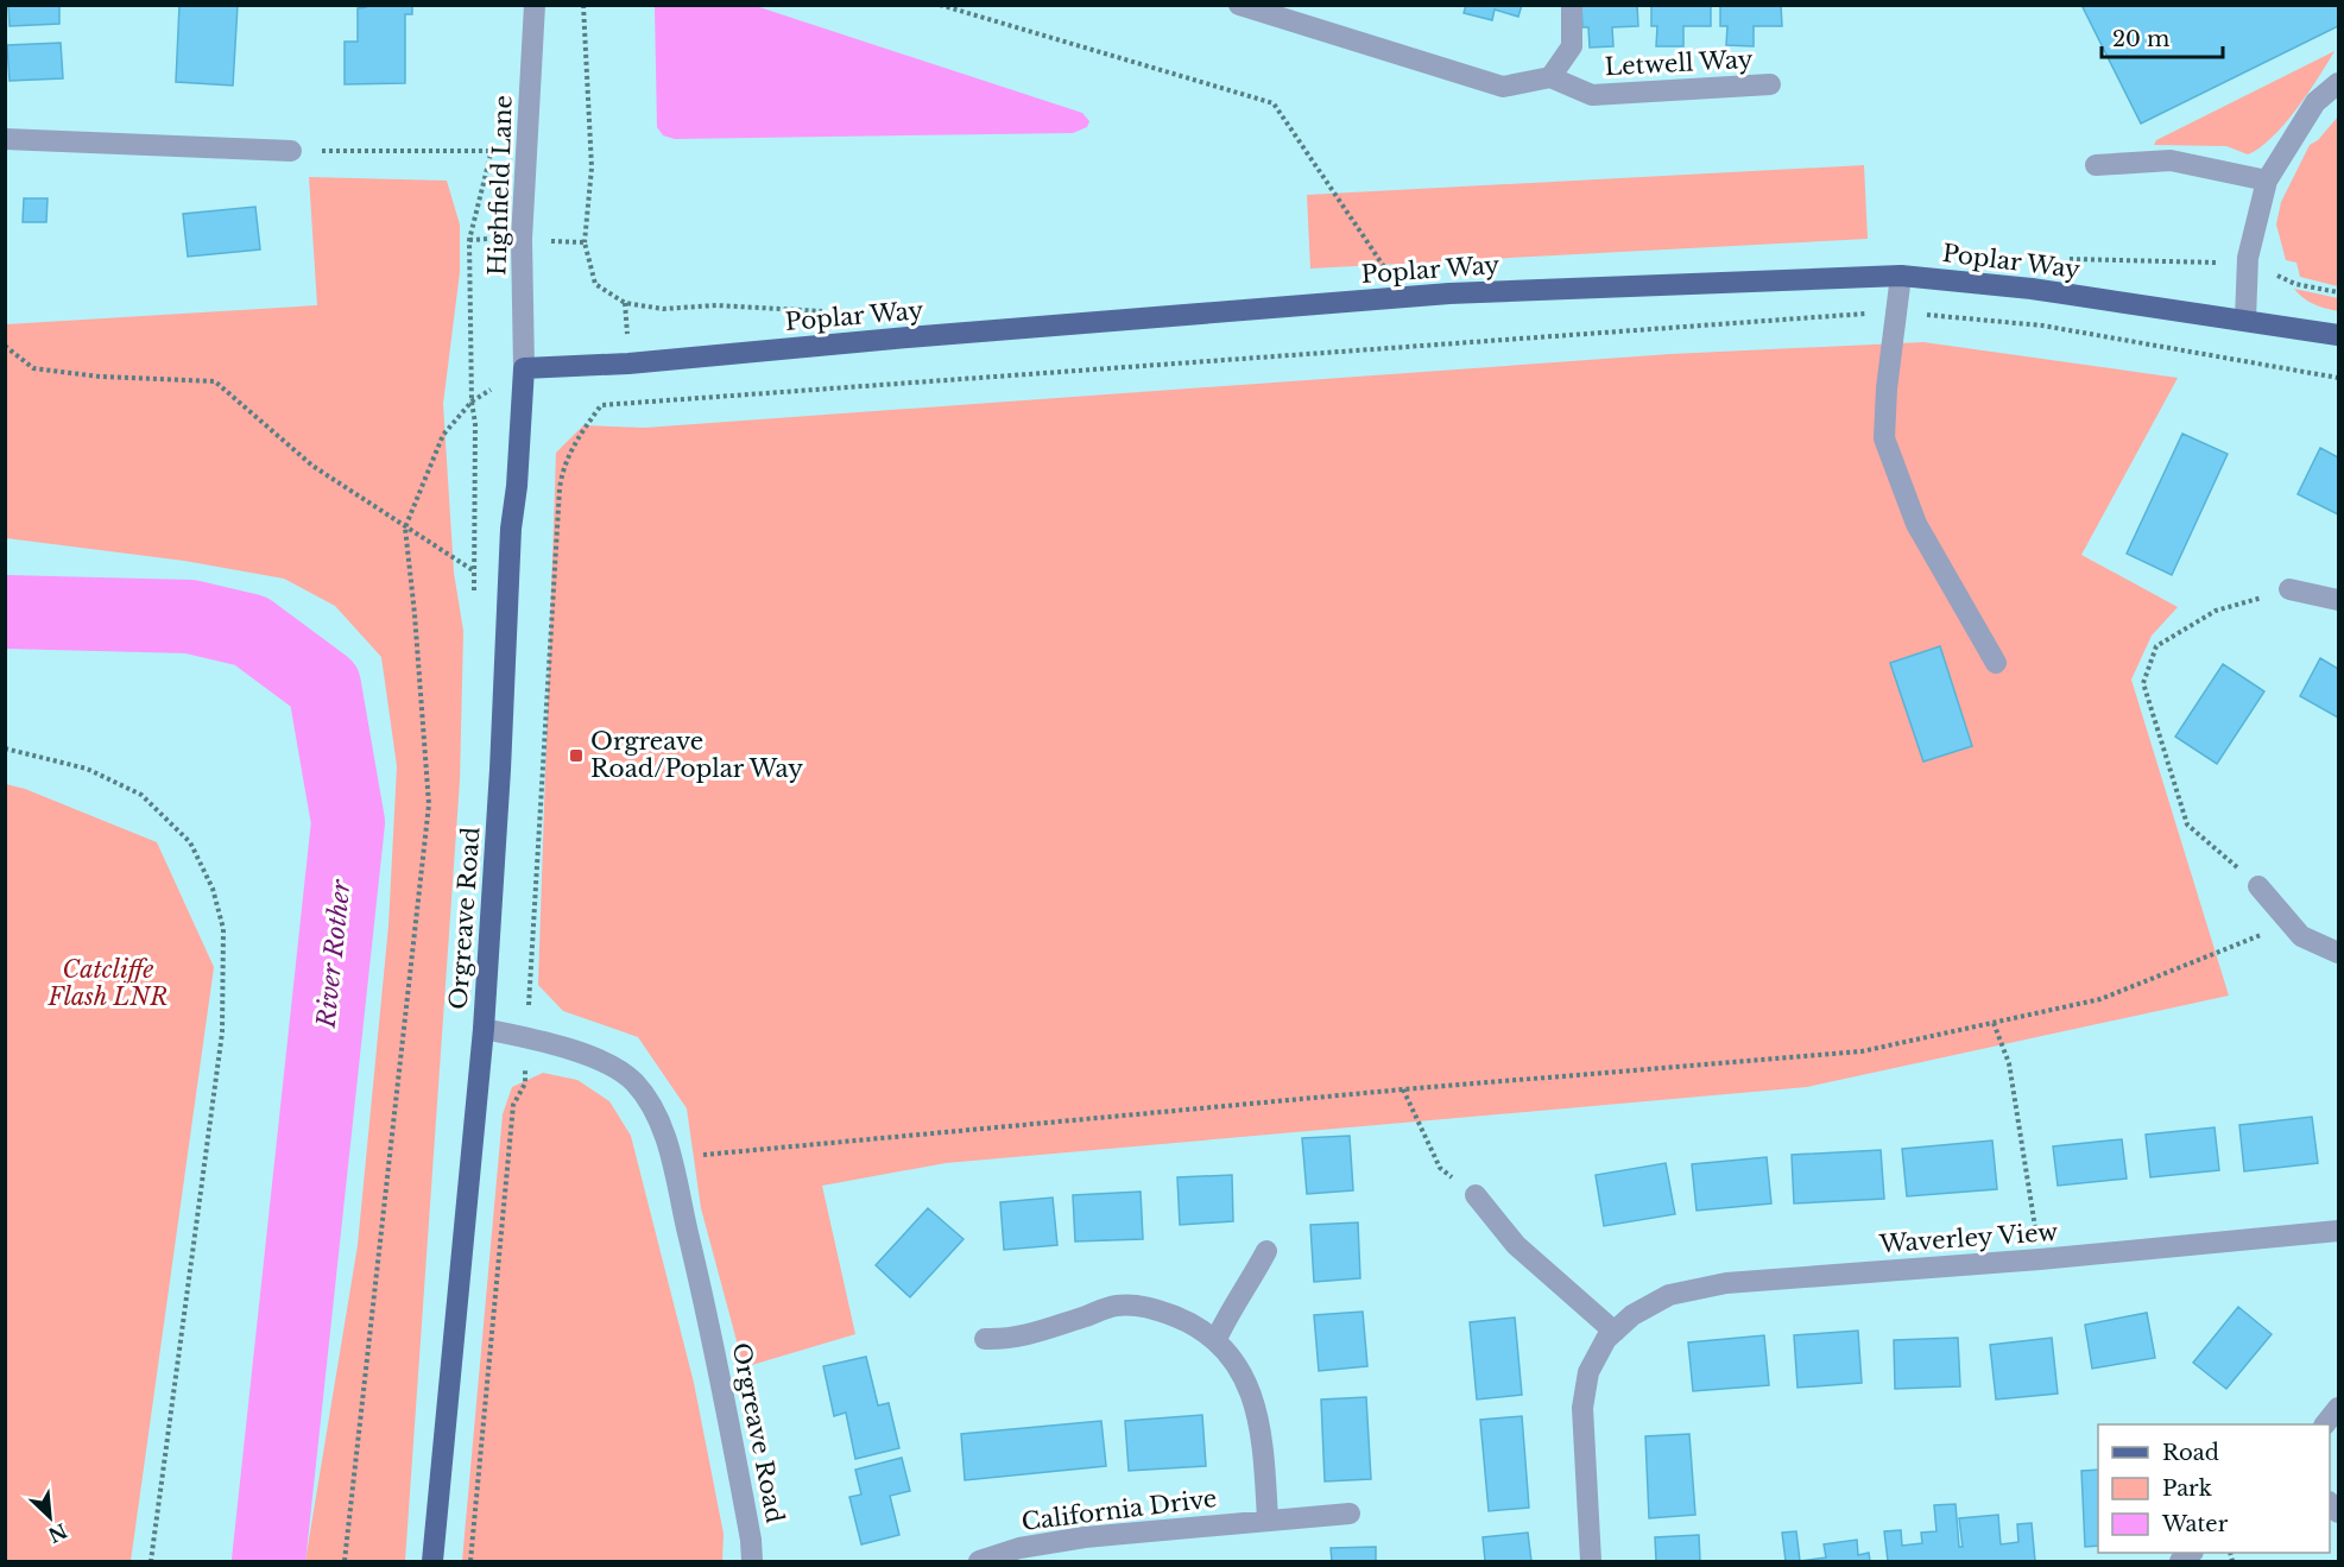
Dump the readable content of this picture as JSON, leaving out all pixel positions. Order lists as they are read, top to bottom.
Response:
{
  "streets": {
    "main road": ["Poplar Way", "Orgreave Road"],
    "street": [
      "Letwell Way",
      "Highfield Lane",
      "Waverley View",
      "California Drive"
    ]
  },
  "crossings": [
    ["Highfield Lane", "Poplar Way"],
    ["Highfield Lane", "Orgreave Road"],
    ["Poplar Way", "Orgreave Road"]
  ],
  "water": ["River Rother"],
  "parks": ["Catcliffe Flash LNR"],
  "places": {
    "transit": ["Orgreave Road/Poplar Way"]
  },
  "legend": ["Road", "Park", "Water"],
  "scale_bar": "20 m",
  "north": "bottom right"
}
